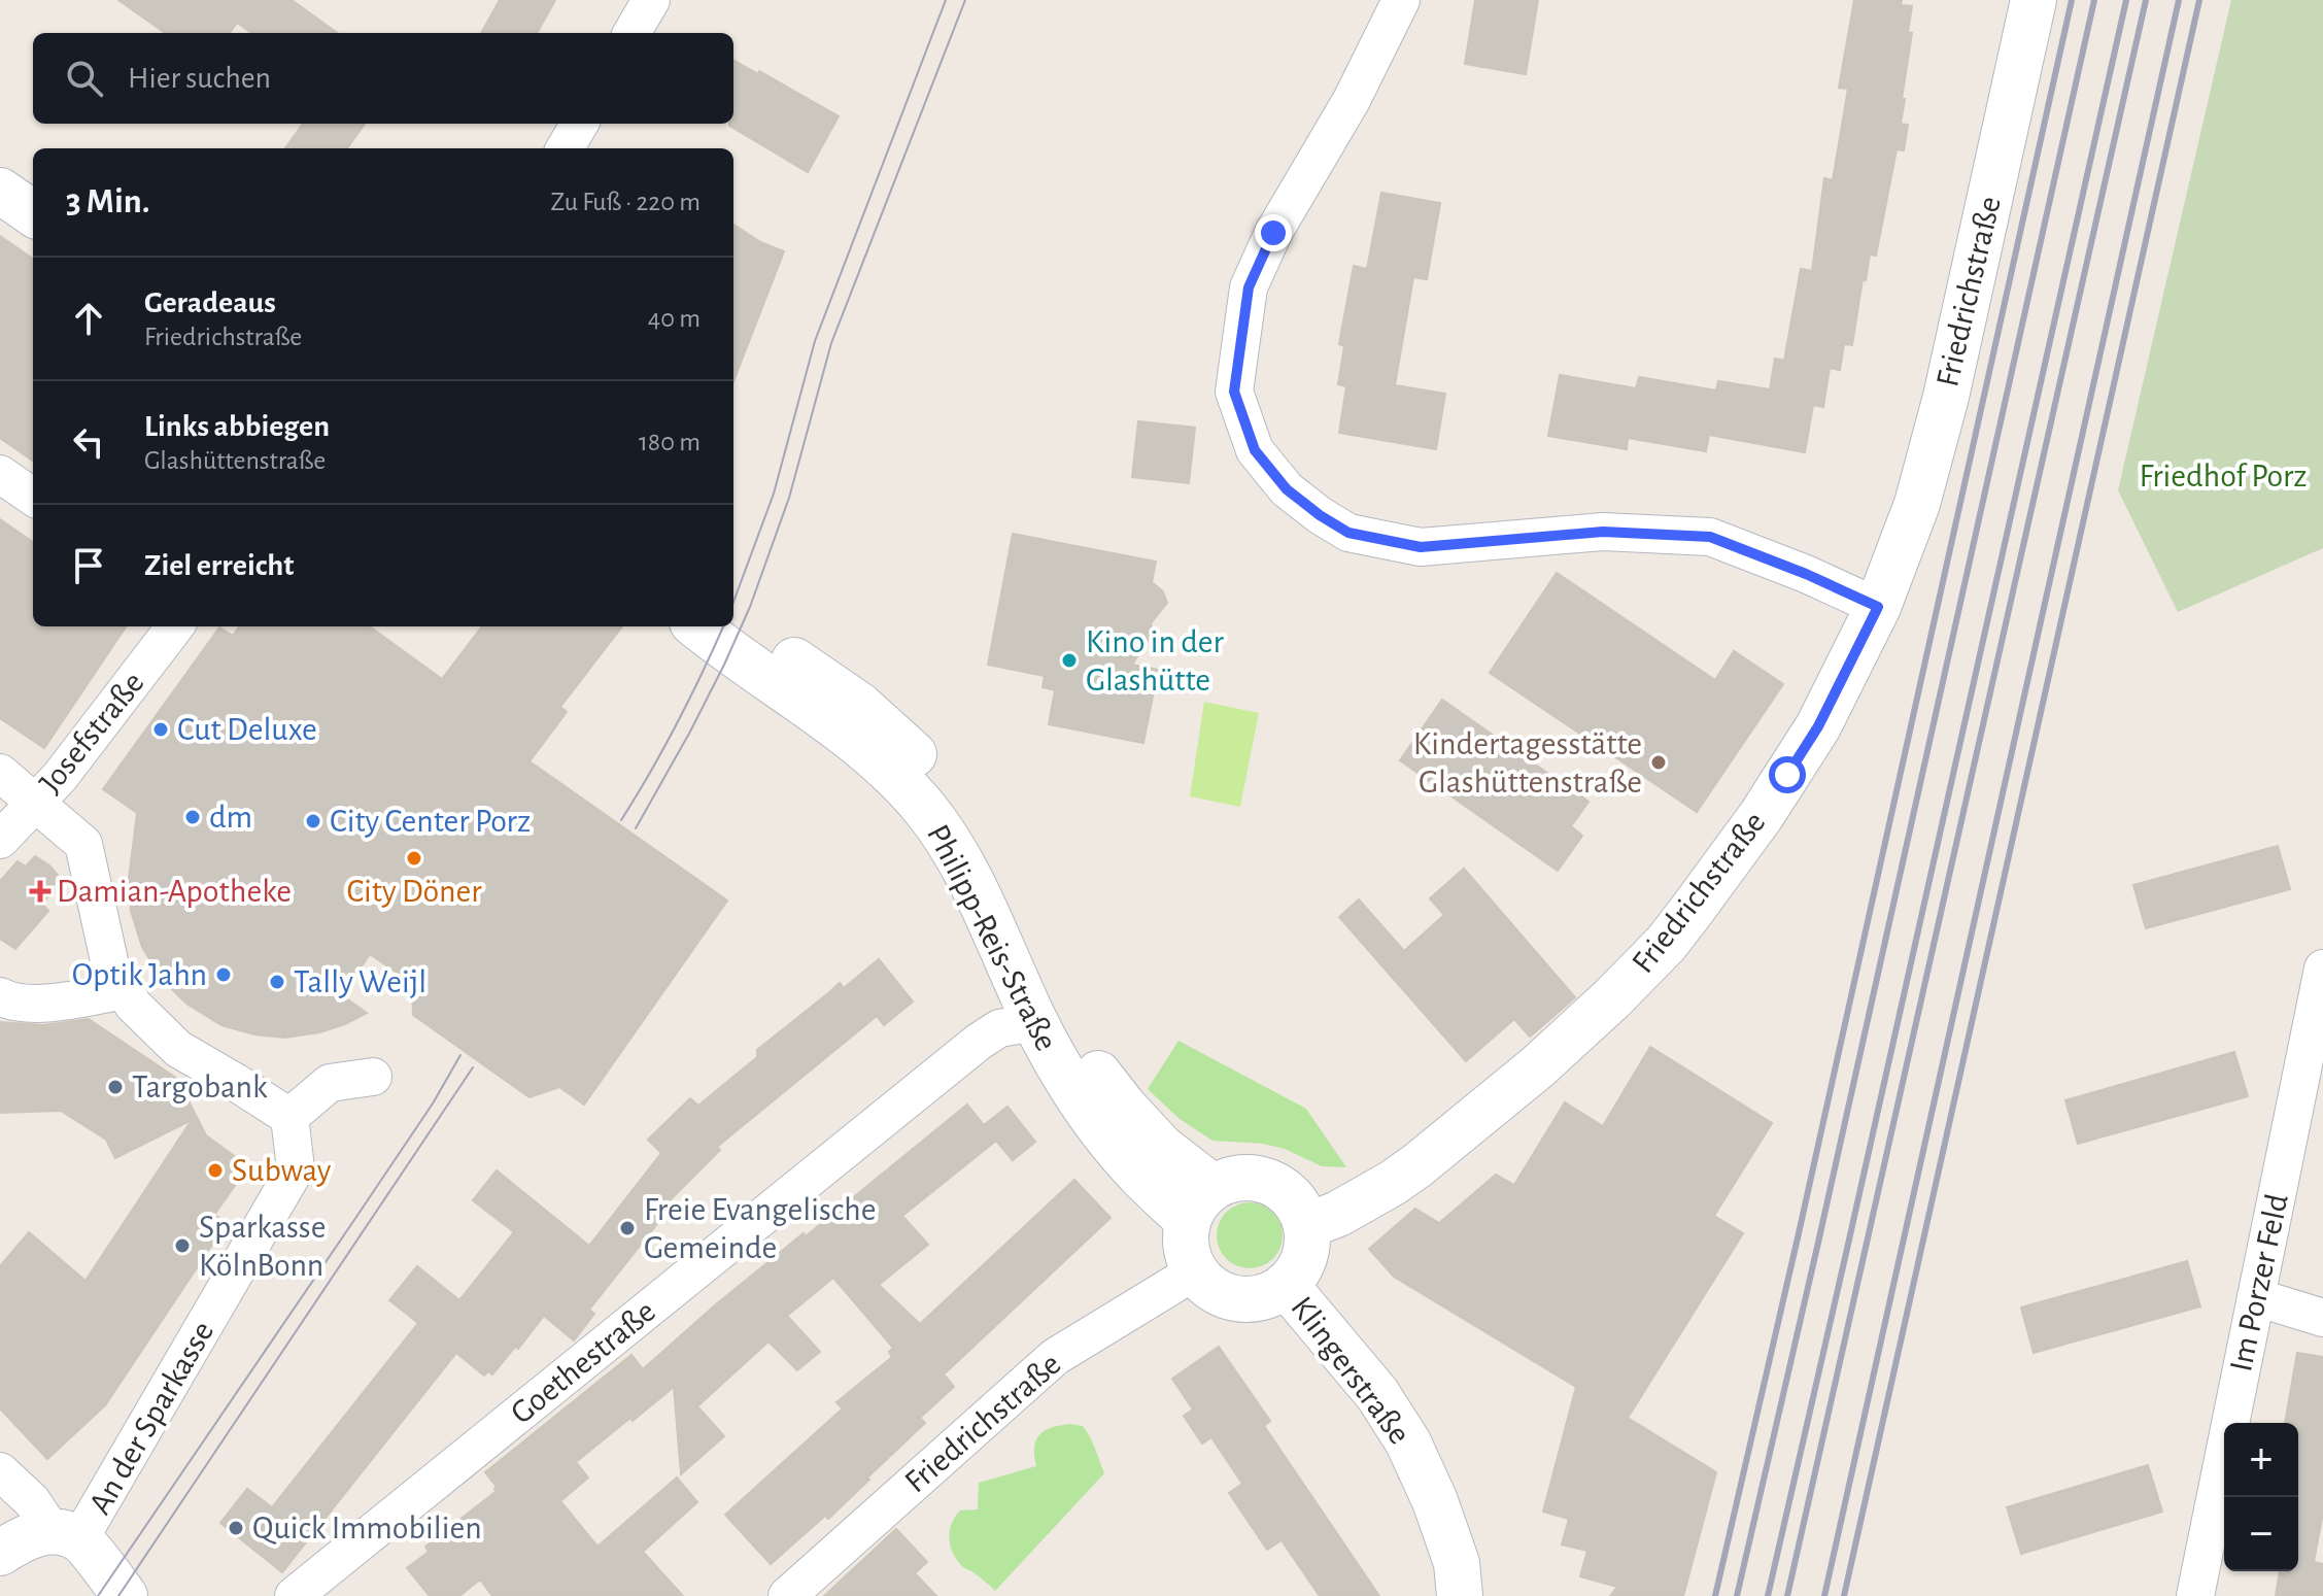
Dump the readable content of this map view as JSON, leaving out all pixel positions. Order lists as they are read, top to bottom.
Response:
{
  "streets": {
    "street": [
      "Friedrichstraße",
      "Josefstraße",
      "Philipp-Reis-Straße",
      "Im Porzer Feld",
      "Goethestraße",
      "Klingerstraße",
      "An der Sparkasse"
    ]
  },
  "crossings": [
    ["Friedrichstraße", "Philipp-Reis-Straße"],
    ["Friedrichstraße", "Klingerstraße"],
    ["Philipp-Reis-Straße", "Goethestraße"],
    ["Philipp-Reis-Straße", "Klingerstraße"]
  ],
  "parks": ["Friedhof Porz"],
  "places": {
    "other": [
      "Kino in der Glashütte",
      "Cut Deluxe",
      "Kindertagesstätte Glashüttenstraße",
      "dm",
      "City Center Porz",
      "City Döner",
      "Optik Jahn",
      "Tally Weijl",
      "Targobank",
      "Subway",
      "Freie Evangelische Gemeinde",
      "Sparkasse KölnBonn",
      "Quick Immobilien"
    ],
    "health": ["Damian-Apotheke"]
  },
  "page": {
    "search": "Hier suchen",
    "heading": ["3 Min.", "Zu Fuß · 220 m"],
    "list": [
      ["Geradeaus", "Friedrichstraße", "40 m"],
      ["Links abbiegen", "Glashüttenstraße", "180 m"],
      "Ziel erreicht"
    ],
    "map_buttons": ["+", "−"]
  }
}
